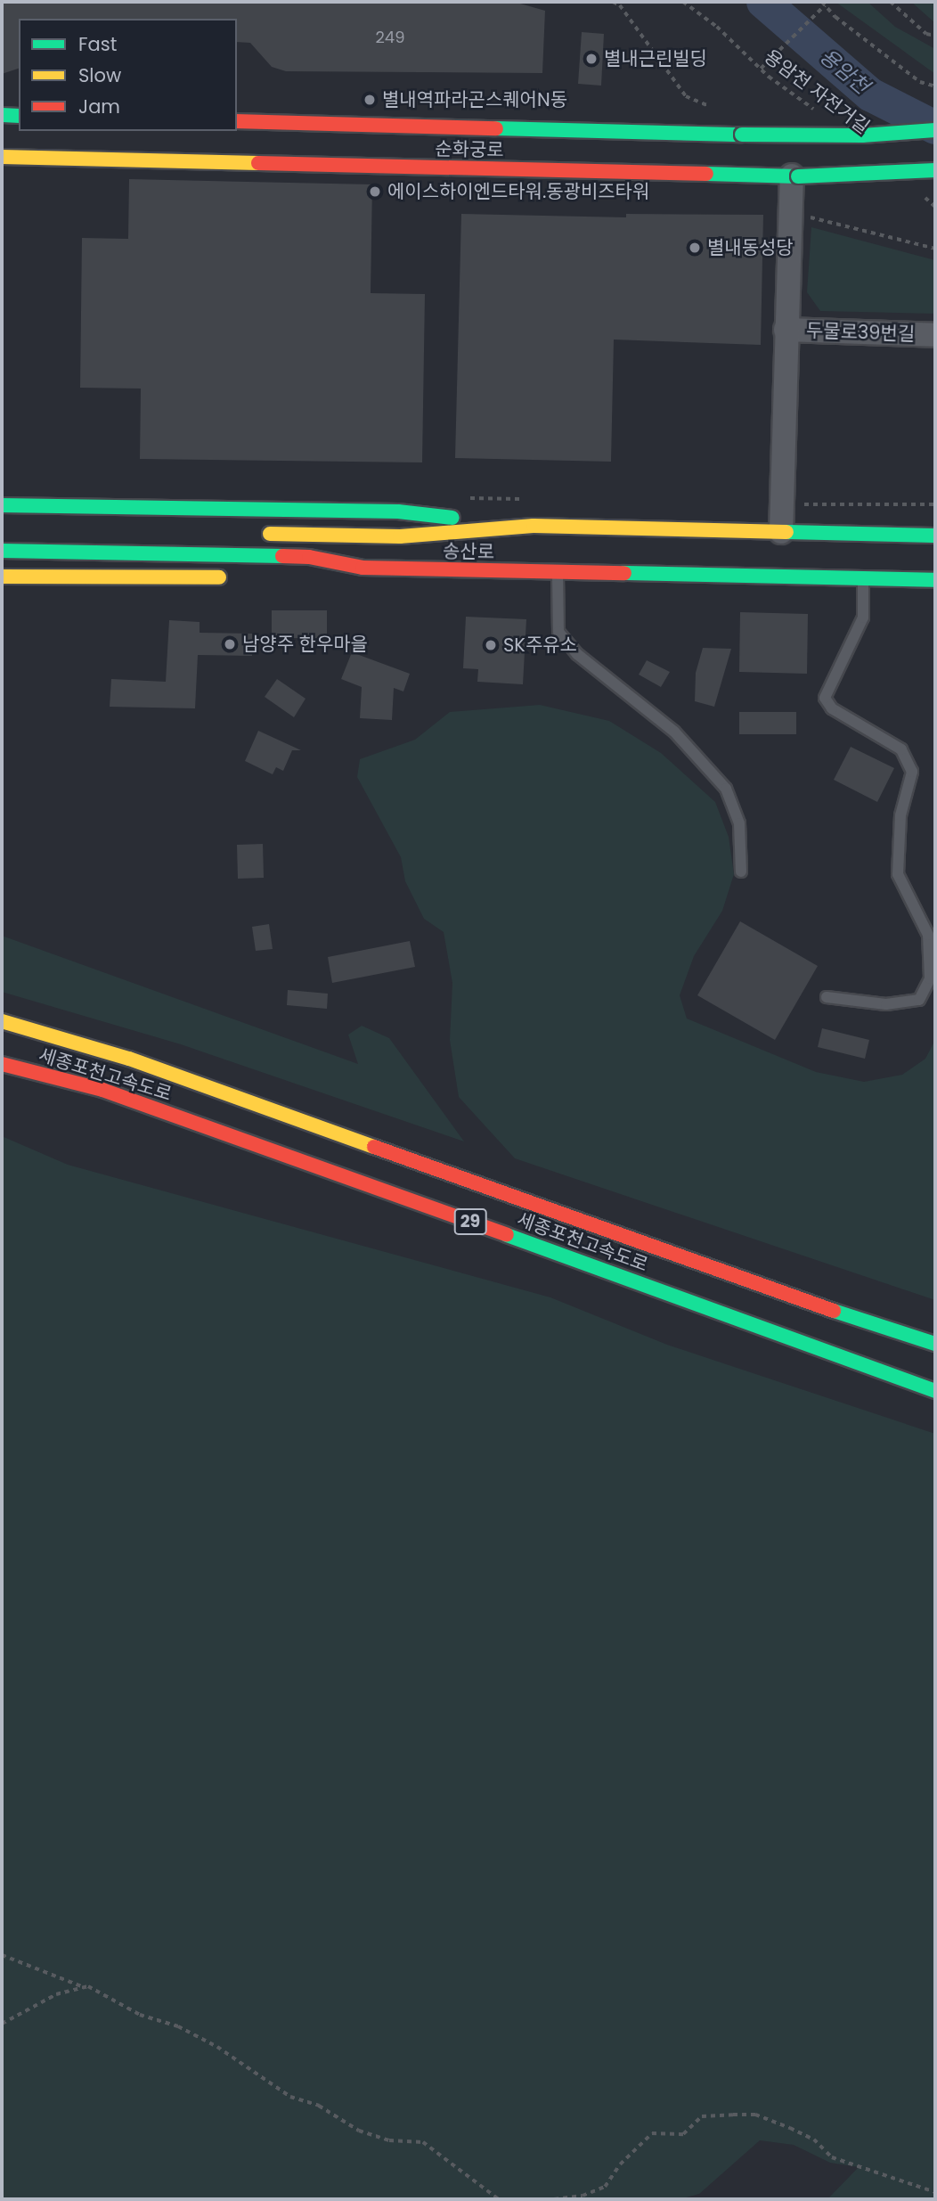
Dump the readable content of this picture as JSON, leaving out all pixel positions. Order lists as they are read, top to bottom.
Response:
{
  "streets": {
    "main road": [
      "순화궁로",
      "송산로",
      "세종포천고속도로",
      "29"
    ],
    "street": ["두물로39번길"],
    "path": ["용암천 자전거길"]
  },
  "water": ["용암천"],
  "places": [
    "별내근린빌딩",
    "별내역파라곤스퀘어N동",
    "에이스하이엔드타워.동광비즈타워",
    "별내동성당",
    "남양주 한우마을",
    "SK주유소"
  ],
  "house_numbers": ["249"],
  "legend": ["Fast", "Slow", "Jam"]
}
